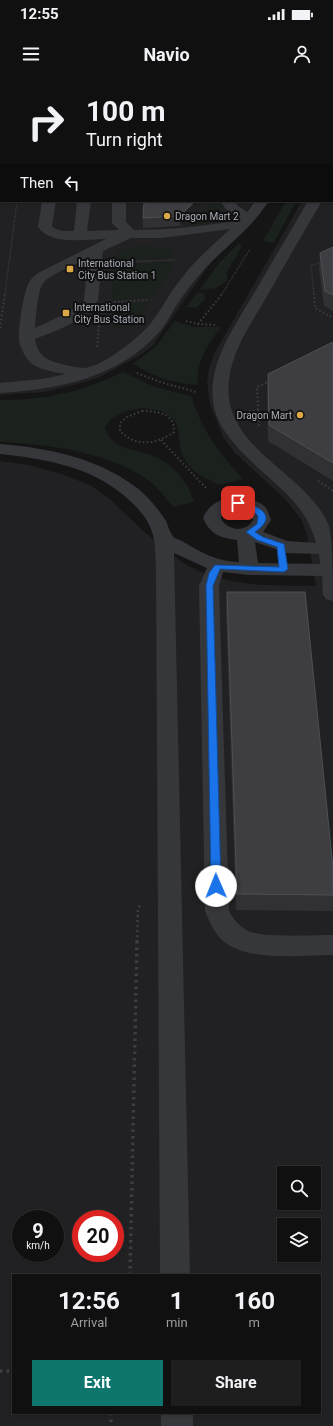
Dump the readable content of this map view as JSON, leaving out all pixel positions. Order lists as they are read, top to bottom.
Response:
{
  "places": {
    "other": ["Dragon Mart 2", "Dragon Mart"],
    "transit": ["International City Bus Station 1", "International City Bus Station"]
  },
  "page": {
    "status": "12:55",
    "header": "Navio",
    "turn": ["100 m", "Turn right"],
    "then": "Then",
    "speed": "9 km/h",
    "limit": "20",
    "eta": [
      "12:56",
      "Arrival",
      "1",
      "min",
      "160",
      "m"
    ],
    "buttons": ["Exit", "Share"]
  }
}
